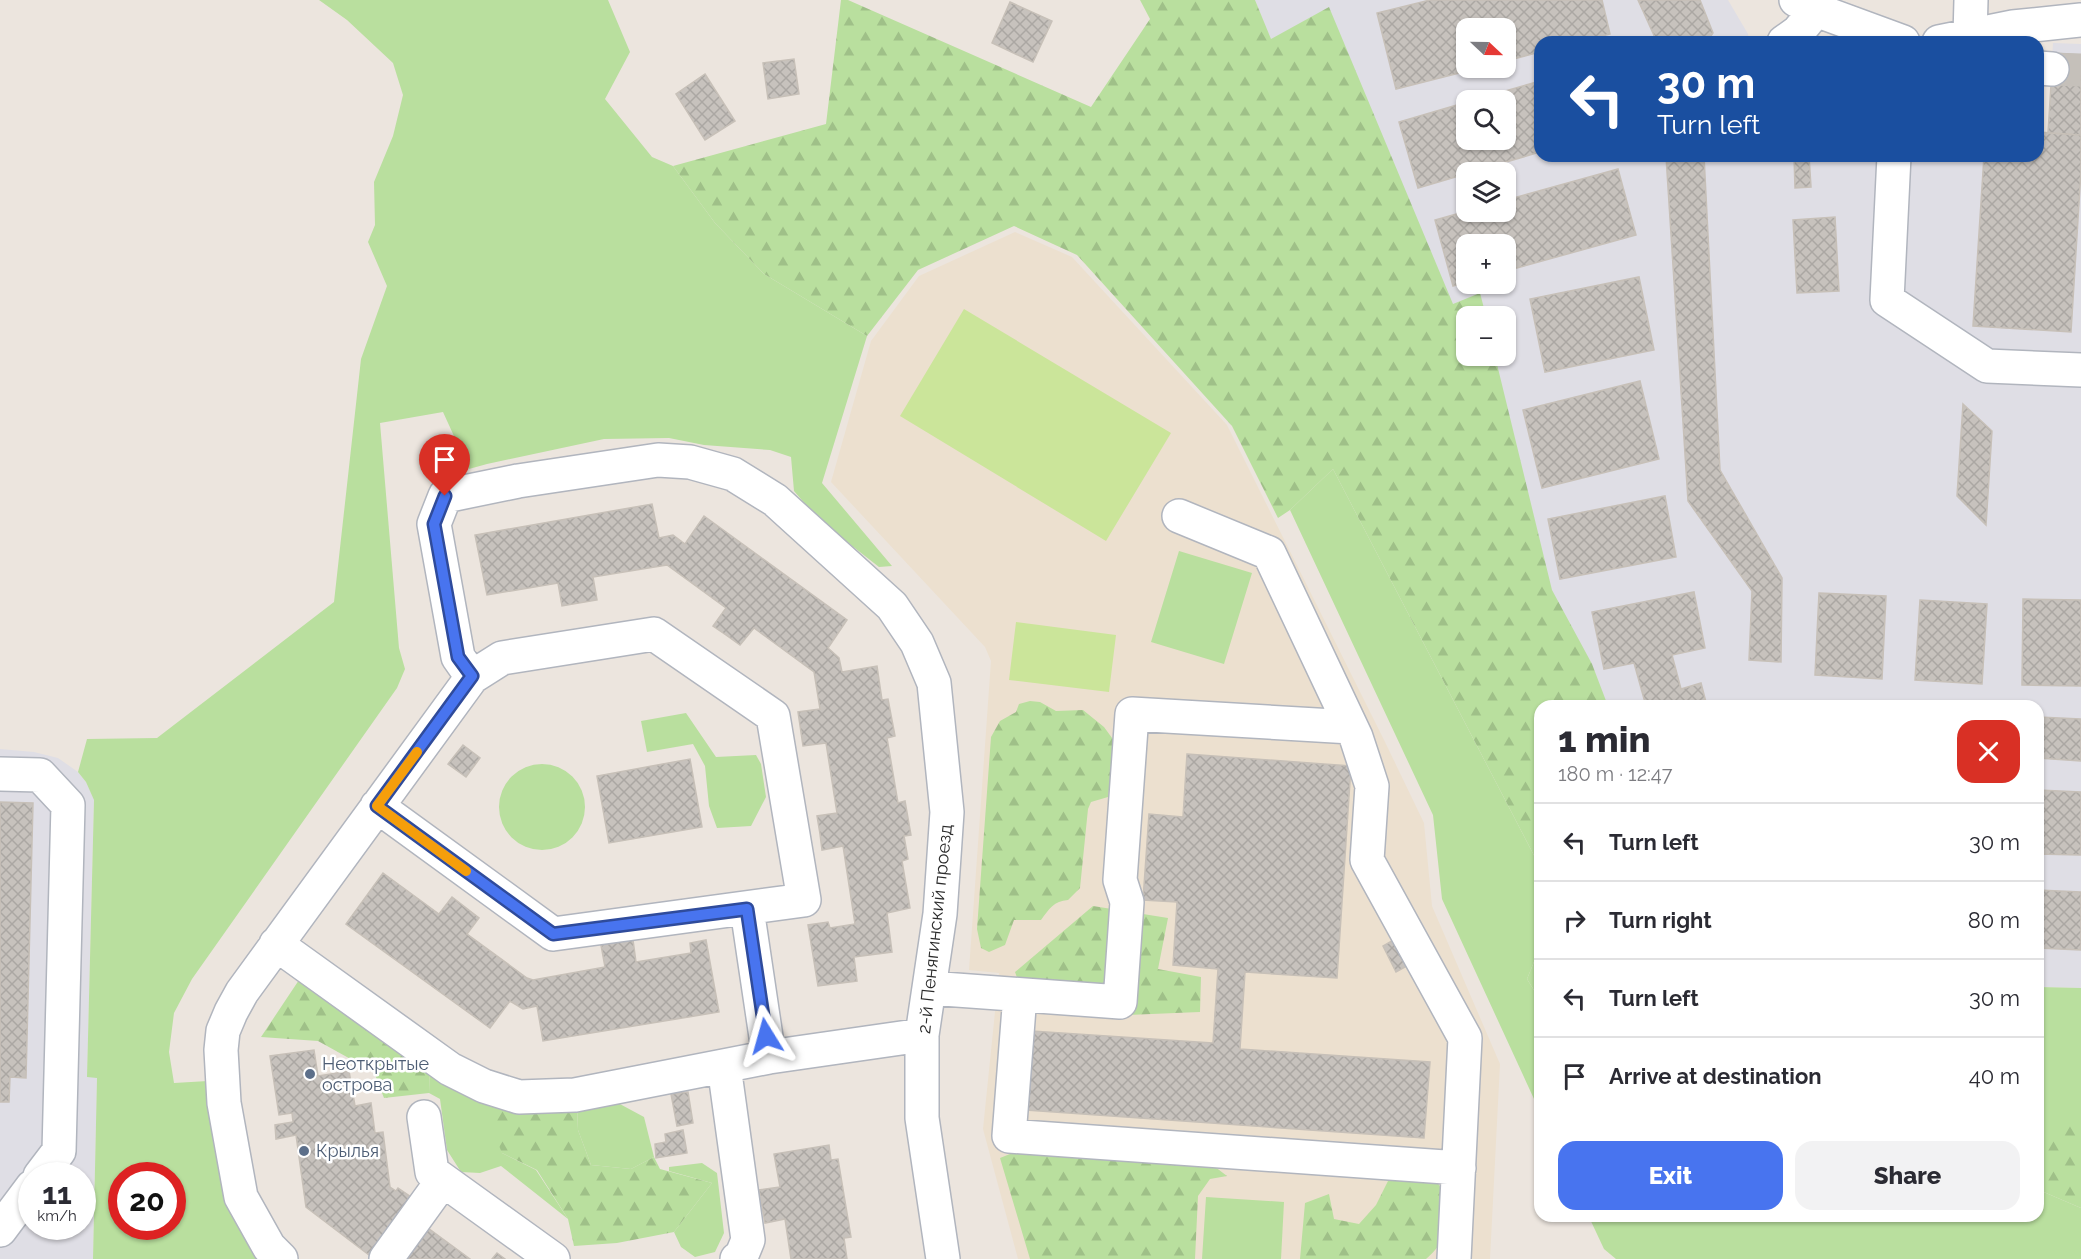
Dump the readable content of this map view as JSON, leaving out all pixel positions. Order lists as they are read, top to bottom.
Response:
{
  "streets": {
    "street": ["2-й Пенягинский проезд"]
  },
  "places": ["Неоткрытые острова", "Крылья"],
  "north": "right",
  "page": {
    "map_buttons": ["+", "−"],
    "turn": ["30 m", "Turn left"],
    "heading": ["1 min", "180 m · 12:47"],
    "list": [
      {
        "name": "Turn left",
        "value": "30 m"
      },
      {
        "name": "Turn right",
        "value": "80 m"
      },
      {
        "name": "Turn left",
        "value": "30 m"
      },
      {
        "name": "Arrive at destination",
        "value": "40 m"
      }
    ],
    "buttons": ["Exit", "Share"],
    "speed": "11 km/h",
    "limit": "20"
  }
}
